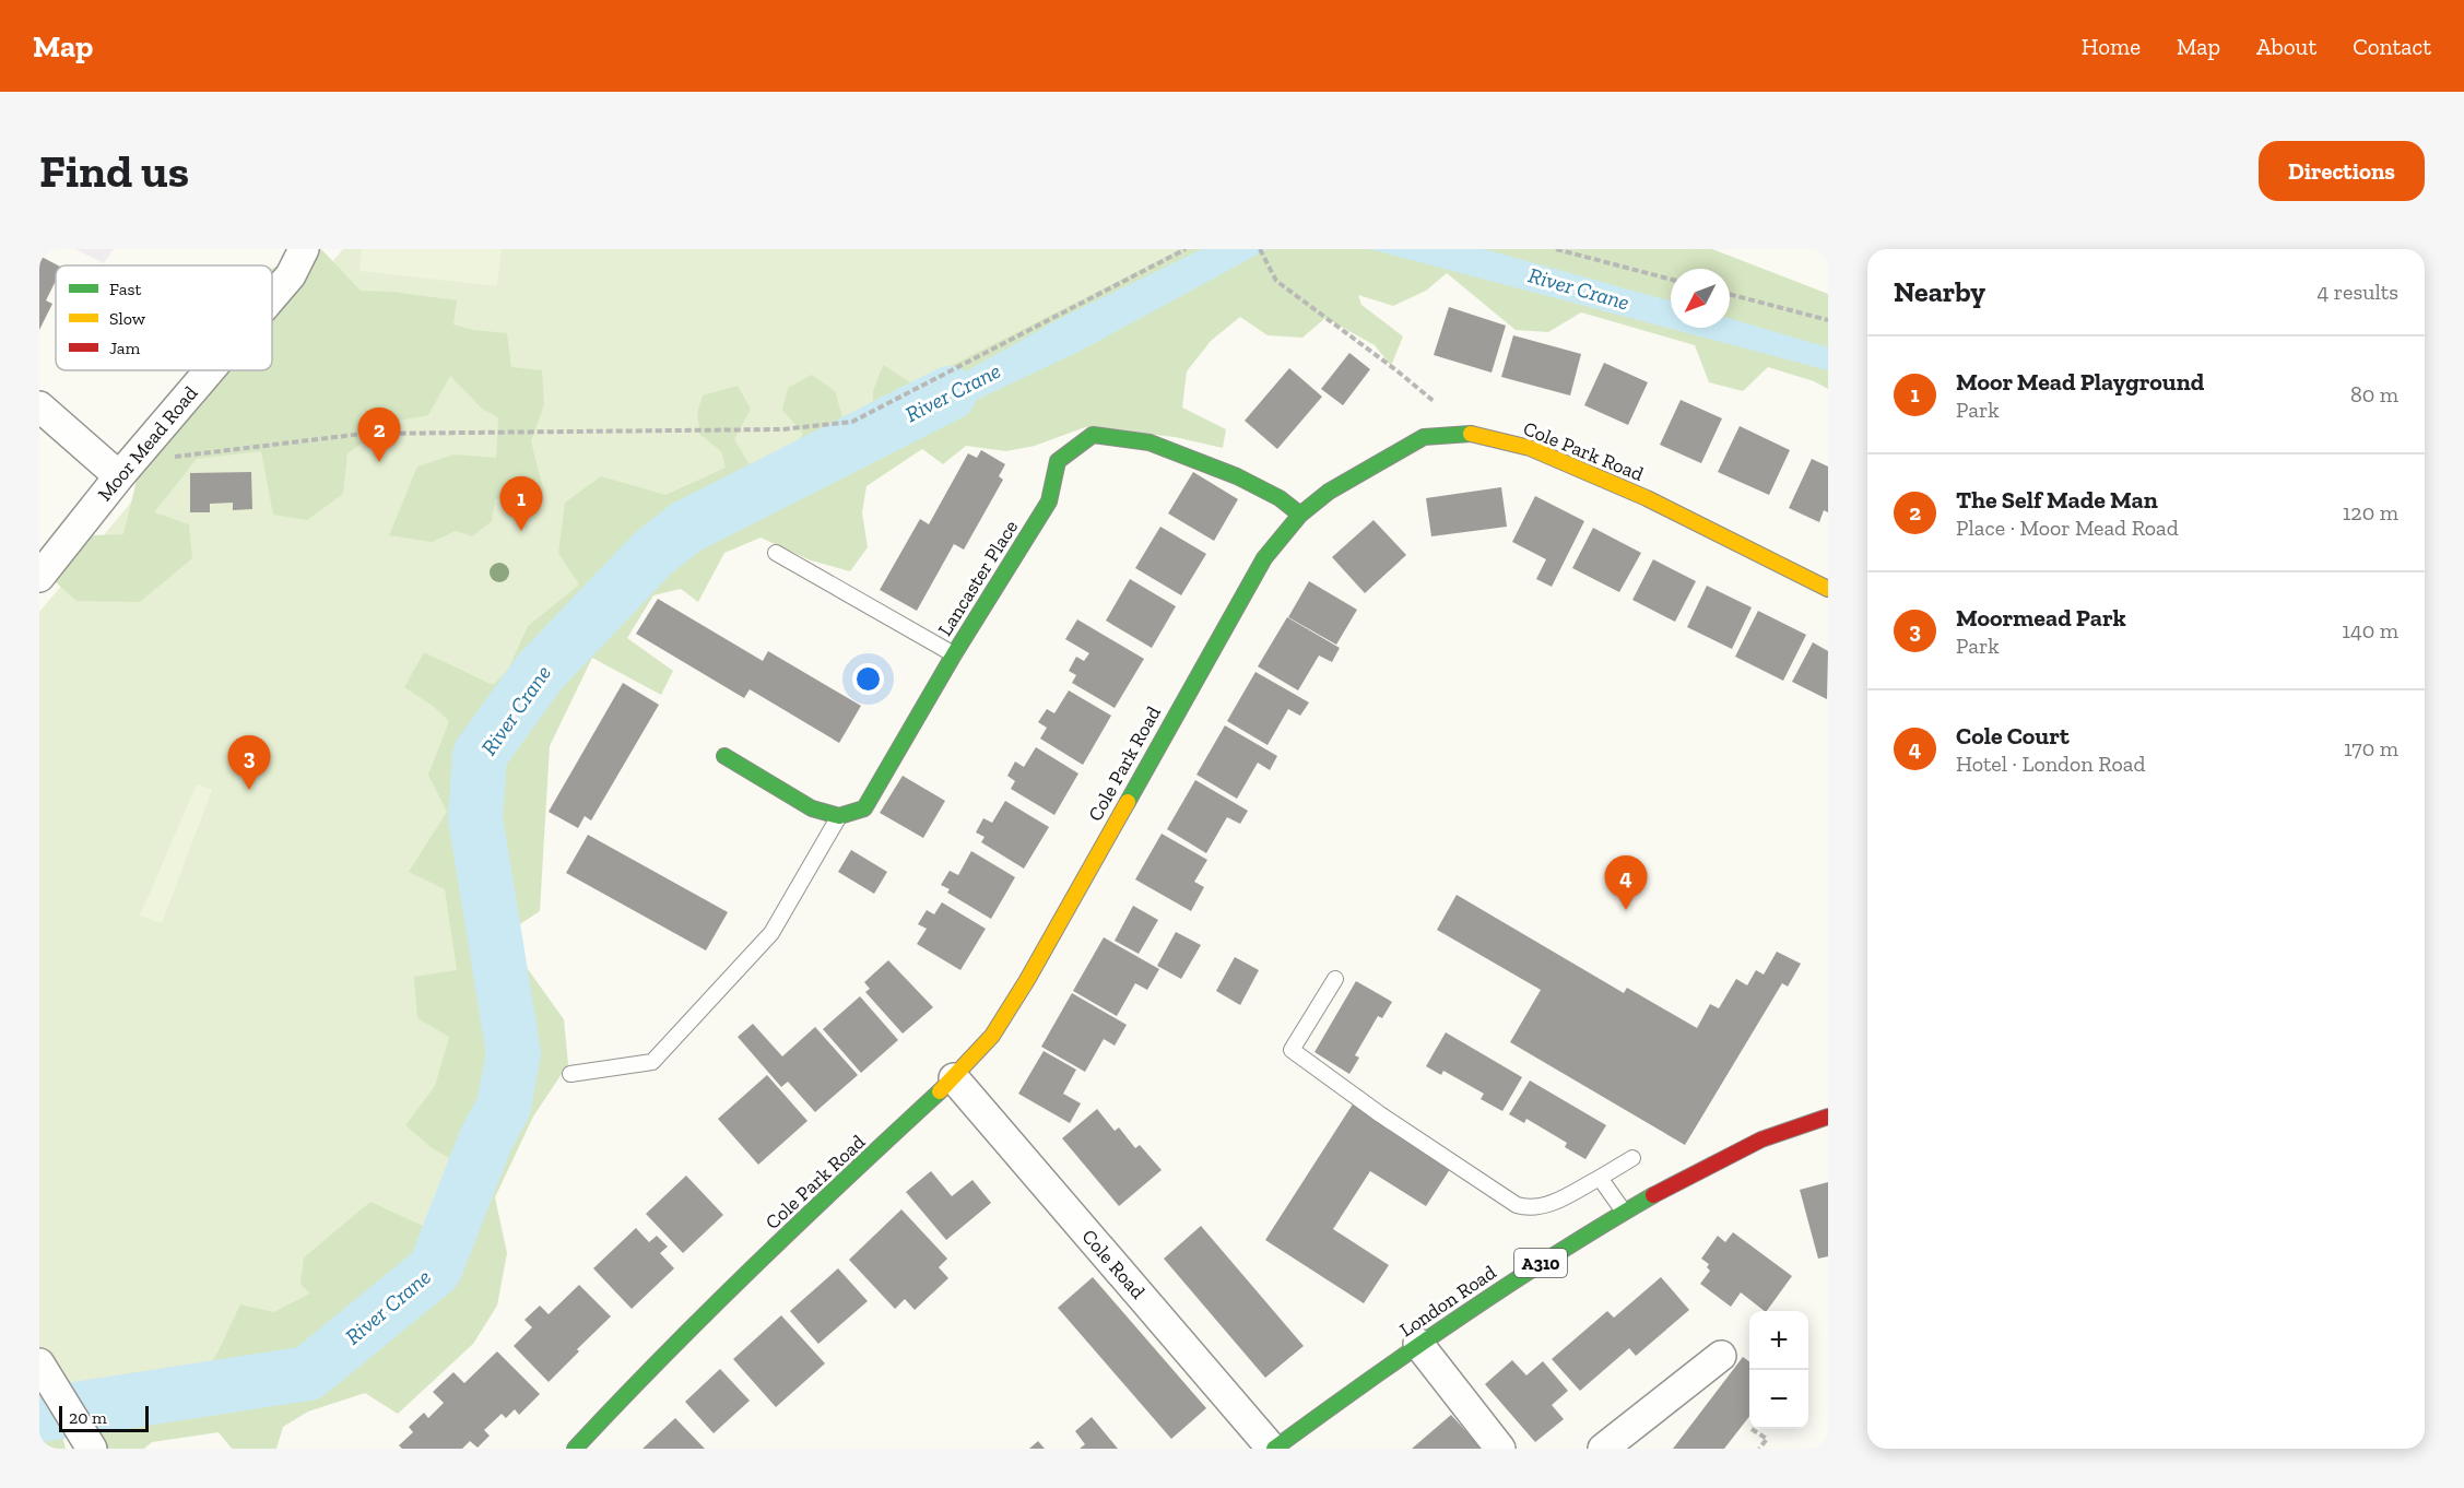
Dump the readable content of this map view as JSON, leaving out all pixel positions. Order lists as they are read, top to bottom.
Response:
{
  "streets": {
    "street": [
      "Moor Mead Road",
      "Cole Park Road",
      "Lancaster Place",
      "A310",
      "Cole Road",
      "London Road"
    ]
  },
  "crossings": [
    ["Cole Park Road", "Lancaster Place"],
    ["Cole Park Road", "Cole Road"],
    ["Cole Road", "London Road"]
  ],
  "water": ["River Crane"],
  "legend": ["Fast", "Slow", "Jam"],
  "scale_bar": "20 m",
  "north": "bottom left",
  "page": {
    "header": "Map",
    "nav": [
      "Home",
      "Map",
      "About",
      "Contact"
    ],
    "buttons": "Directions",
    "title": "Find us",
    "heading": ["Nearby", "4 results"],
    "list": [
      {
        "mark": "1",
        "name": "Moor Mead Playground",
        "note": "Park",
        "value": "80 m"
      },
      {
        "mark": "2",
        "name": "The Self Made Man",
        "note": "Place · Moor Mead Road",
        "value": "120 m"
      },
      {
        "mark": "3",
        "name": "Moormead Park",
        "note": "Park",
        "value": "140 m"
      },
      {
        "mark": "4",
        "name": "Cole Court",
        "note": "Hotel · London Road",
        "value": "170 m"
      }
    ],
    "pins": [
      "2",
      "1",
      "3",
      "4"
    ],
    "map_buttons": ["+", "−"],
    "scale": "20 m"
  }
}
